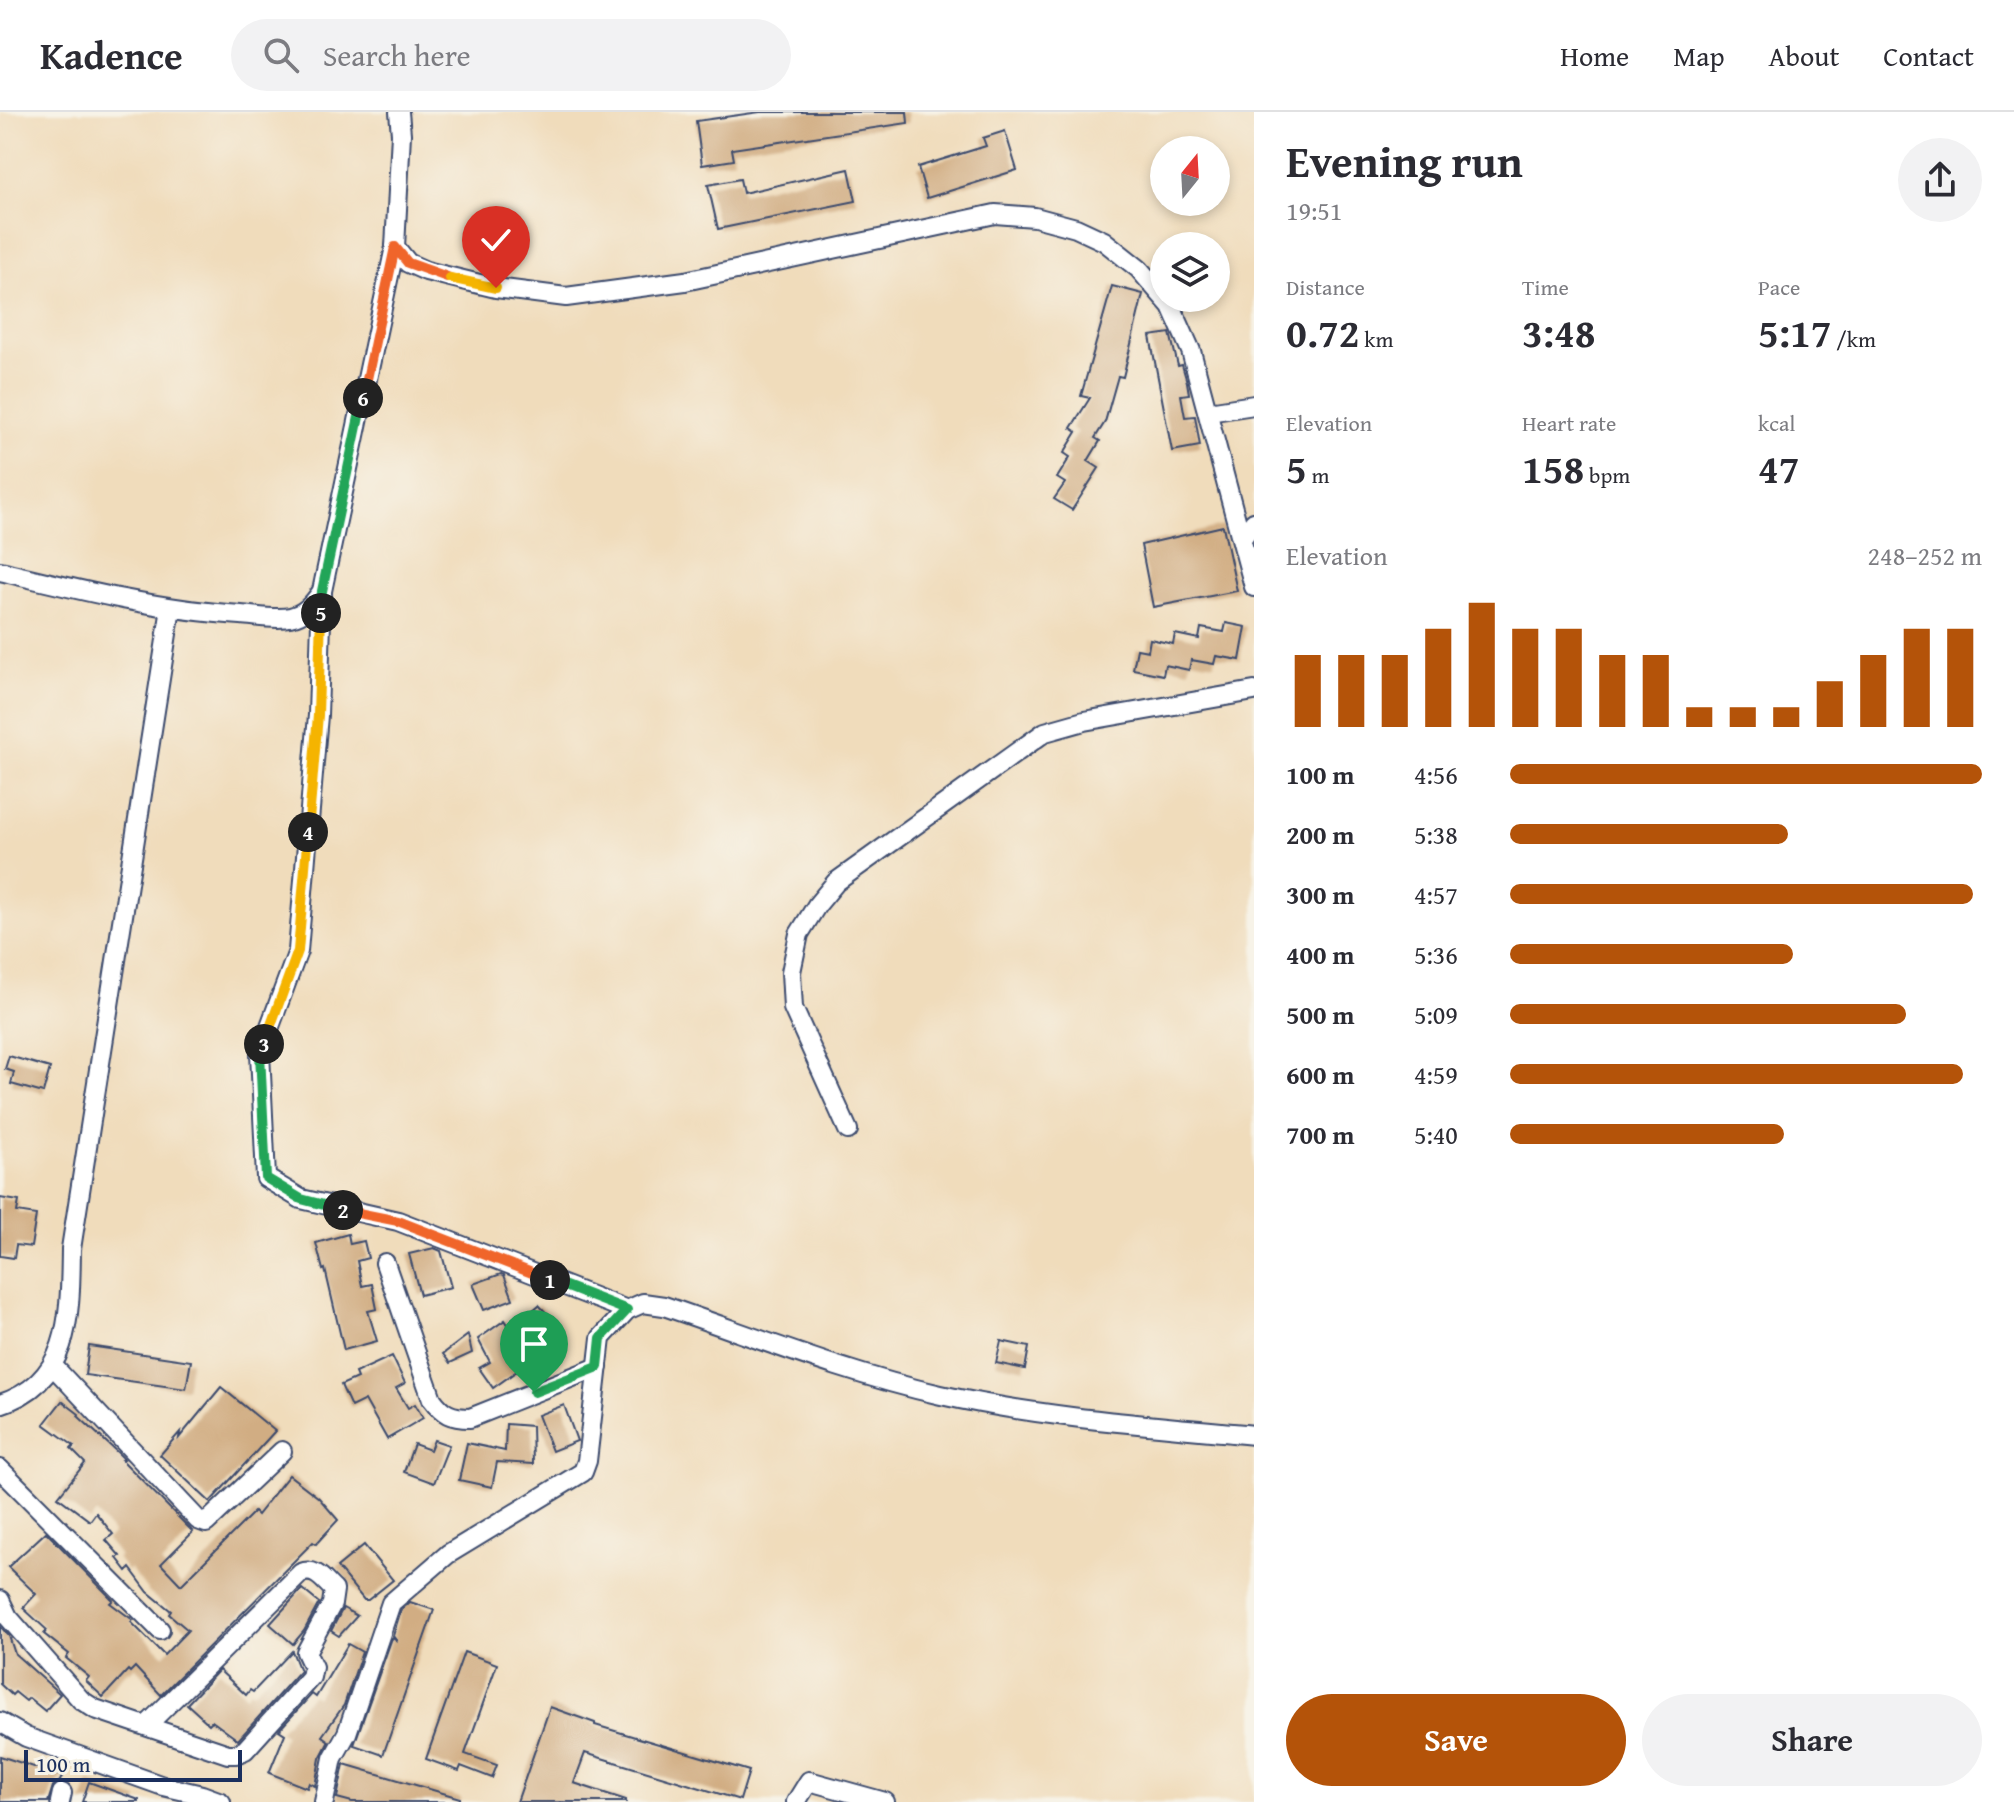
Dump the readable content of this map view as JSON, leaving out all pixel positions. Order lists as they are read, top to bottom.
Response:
{
  "scale_bar": "100 m",
  "north": "top",
  "page": {
    "header": "Kadence",
    "search": "Search here",
    "nav": [
      "Home",
      "Map",
      "About",
      "Contact"
    ],
    "heading": ["Evening run", "19:51"],
    "stats": [
      ["Distance", "0.72 km"],
      ["Time", "3:48"],
      ["Pace", "5:17 /km"],
      ["Elevation", "5 m"],
      ["Heart rate", "158 bpm"],
      ["kcal", "47"]
    ],
    "pins": [
      "6",
      "5",
      "4",
      "3",
      "2",
      "1"
    ],
    "chart": ["Elevation", "248–252 m"],
    "list": [
      {
        "name": "100 m",
        "note": "4:56"
      },
      {
        "name": "200 m",
        "note": "5:38"
      },
      {
        "name": "300 m",
        "note": "4:57"
      },
      {
        "name": "400 m",
        "note": "5:36"
      },
      {
        "name": "500 m",
        "note": "5:09"
      },
      {
        "name": "600 m",
        "note": "4:59"
      },
      {
        "name": "700 m",
        "note": "5:40"
      }
    ],
    "buttons": ["Save", "Share"],
    "scale": "100 m"
  }
}
